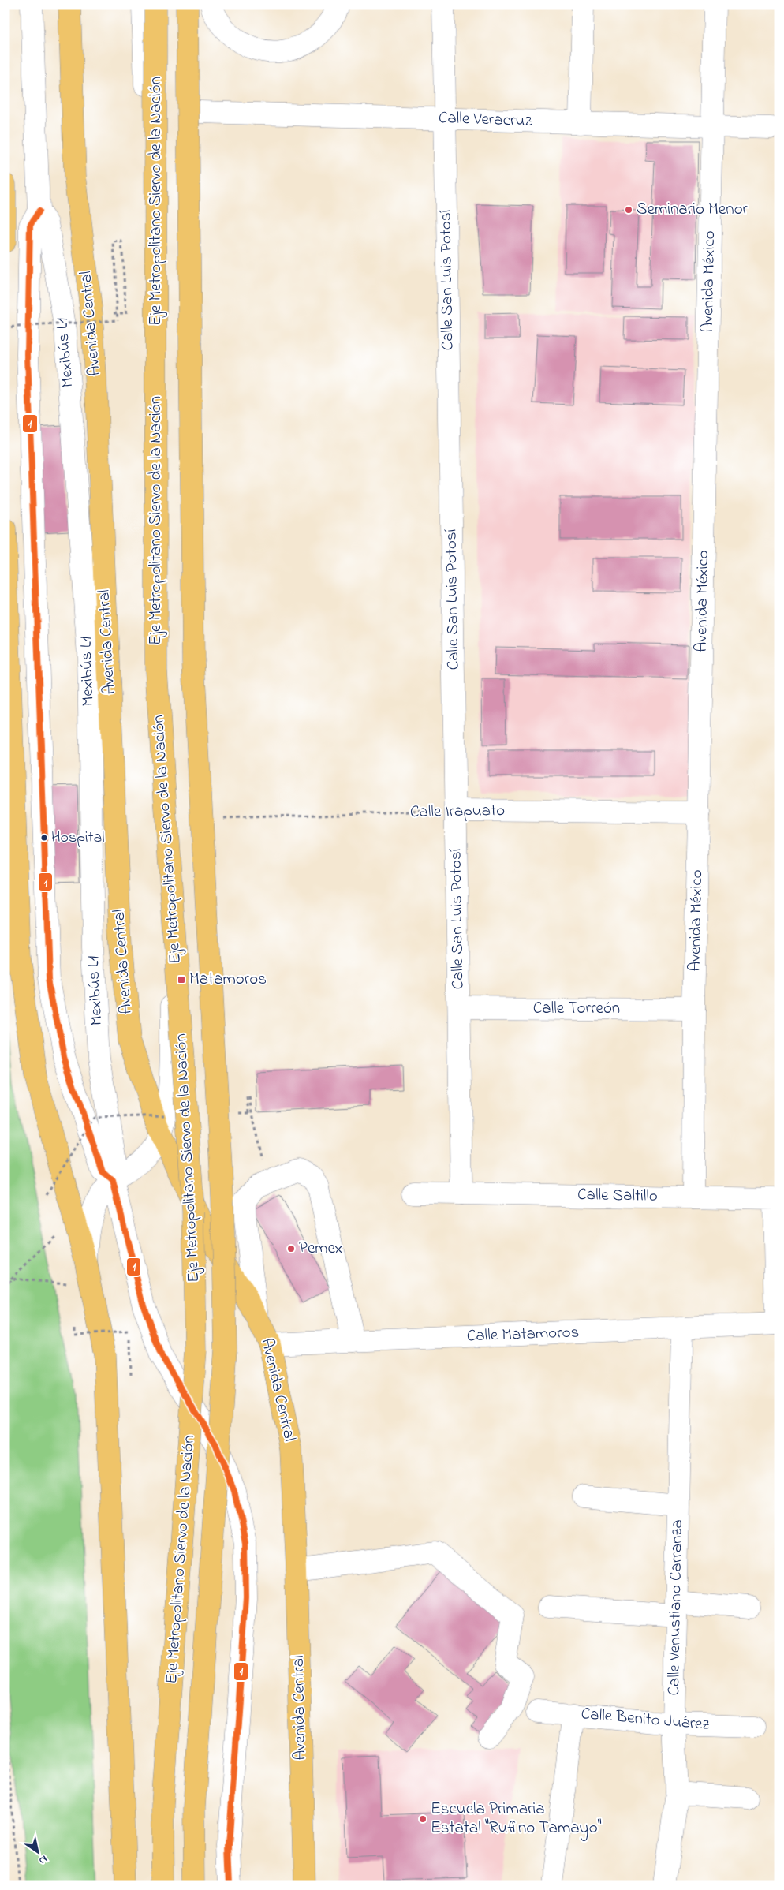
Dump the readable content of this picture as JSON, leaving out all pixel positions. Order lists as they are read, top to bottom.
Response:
{
  "streets": {
    "highway": ["Eje Metropolitano Siervo de la Nación", "Avenida Central"],
    "street": [
      "Calle Veracruz",
      "Calle San Luis Potosí",
      "Avenida México",
      "Mexibús L1",
      "Calle Irapuato",
      "Calle Torreón",
      "Calle Saltillo",
      "Calle Matamoros",
      "Calle Venustiano Carranza",
      "Calle Benito Juárez"
    ]
  },
  "crossings": [
    ["Calle Veracruz", "Calle San Luis Potosí"],
    ["Calle Veracruz", "Avenida México"],
    ["Calle San Luis Potosí", "Calle Irapuato"],
    ["Calle San Luis Potosí", "Calle Torreón"],
    ["Calle San Luis Potosí", "Calle Saltillo"],
    ["Avenida México", "Calle Irapuato"],
    ["Avenida México", "Calle Torreón"],
    ["Avenida México", "Calle Saltillo"],
    ["Avenida Central", "Calle Matamoros"],
    ["Calle Saltillo", "Calle Matamoros"],
    ["Calle Matamoros", "Calle Venustiano Carranza"],
    ["Calle Venustiano Carranza", "Calle Benito Juárez"]
  ],
  "places": {
    "other": [
      "Seminario Menor",
      "Hospital",
      "Pemex",
      "Escuela Primaria Estatal \"Rufino Tamayo\""
    ],
    "transit": ["Matamoros"]
  },
  "lines": ["transit line 1"],
  "north": "bottom right"
}
